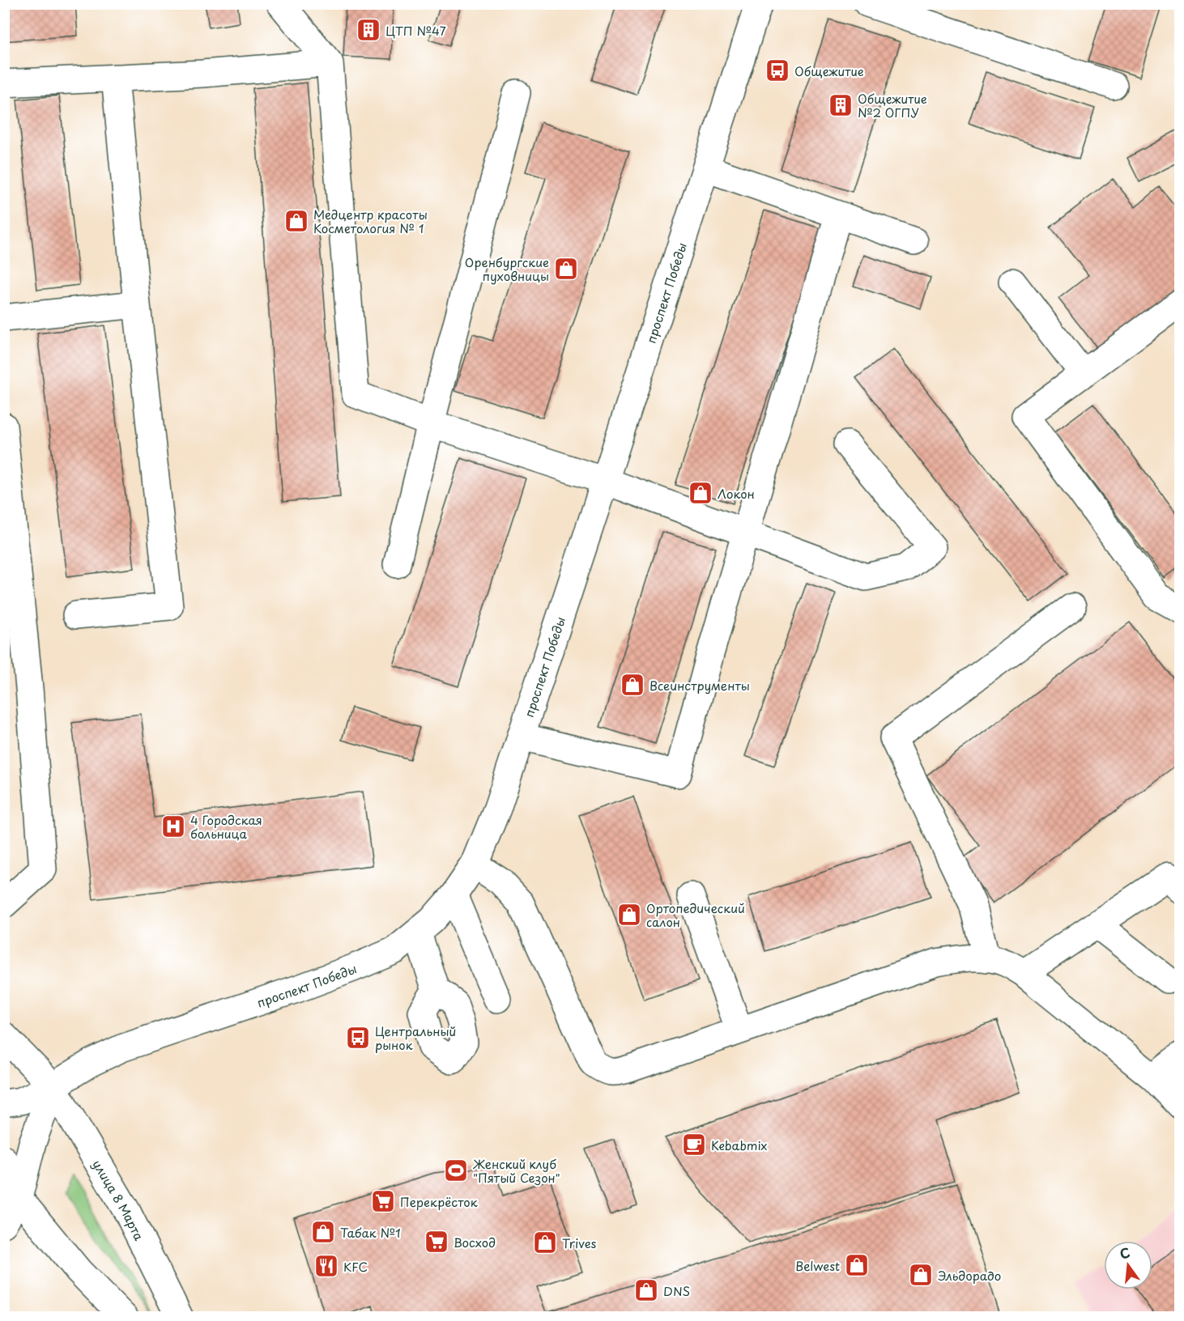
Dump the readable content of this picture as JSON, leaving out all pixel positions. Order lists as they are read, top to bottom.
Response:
{
  "streets": {
    "main road": ["проспект Победы", "улица 8 Марта"]
  },
  "crossings": [
    ["проспект Победы", "улица 8 Марта"]
  ],
  "places": {
    "building": ["ЦТП №47", "Общежитие №2 ОГПУ"],
    "bus stop": ["Общежитие", "Центральный рынок"],
    "shop": [
      "Медцентр красоты Косметология № 1",
      "Оренбургские пуховницы",
      "Локон",
      "Всеинструменты",
      "Ортопедический салон",
      "Табак №1",
      "Trives",
      "Belwest",
      "Эльдорадо",
      "DNS"
    ],
    "hospital": ["4 Городская больница"],
    "cafe": ["Kebabmix"],
    "sports": ["Женский клуб \"Пятый Сезон\""],
    "supermarket": ["Перекрёсток", "Восход"],
    "restaurant": ["KFC"]
  },
  "north": "top"
}
